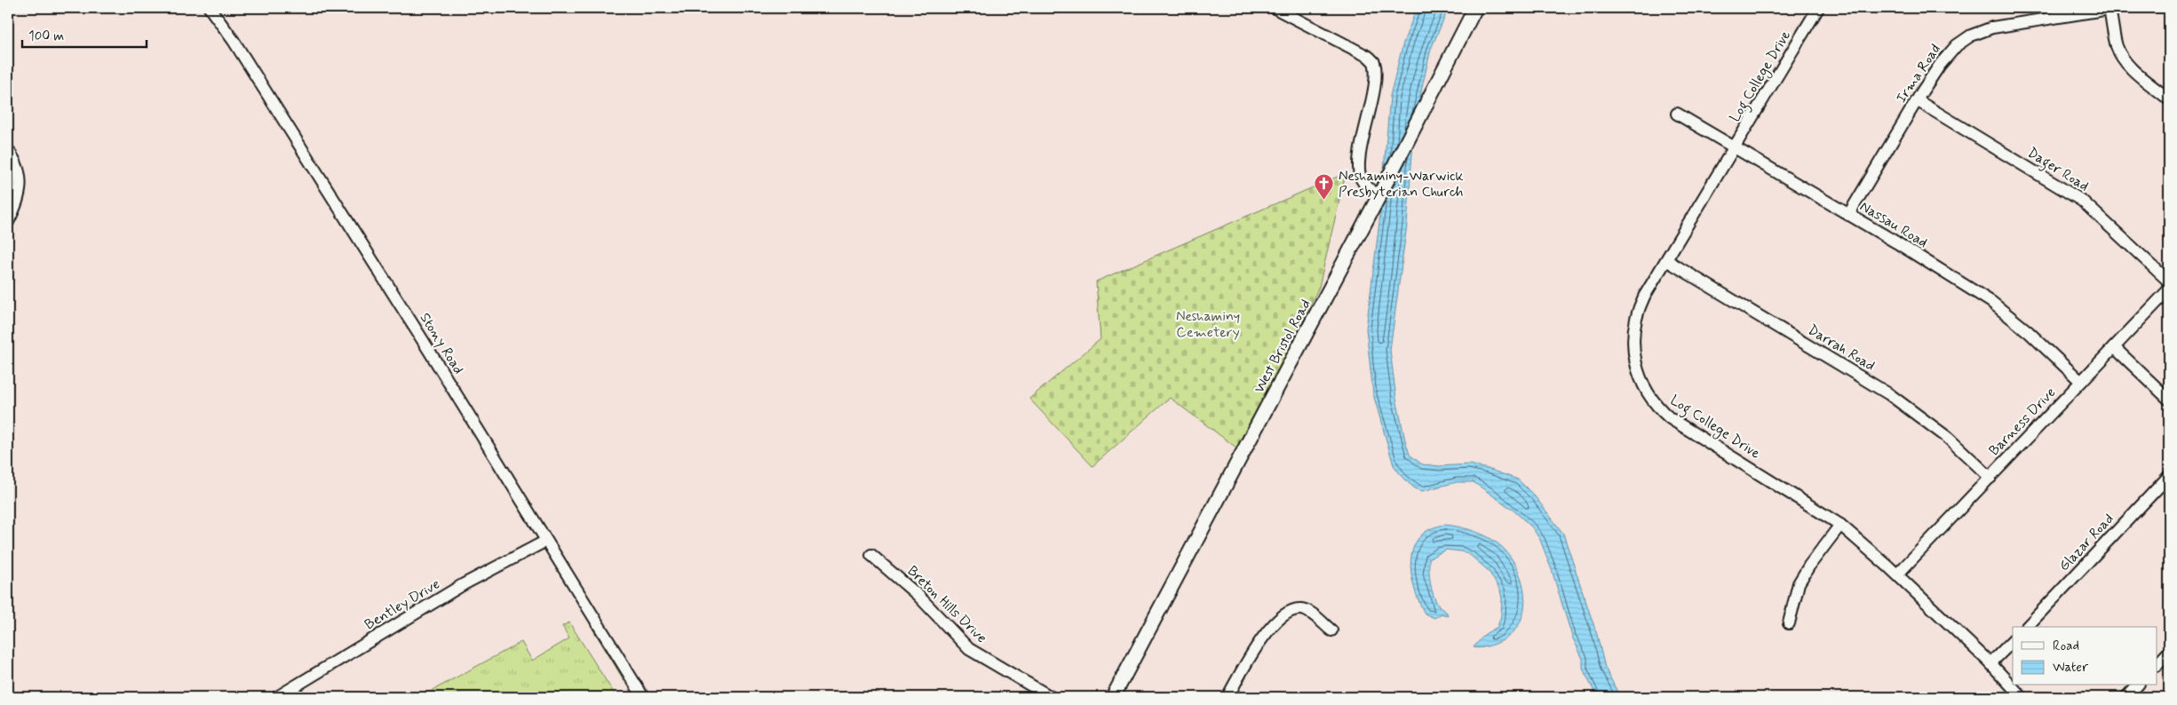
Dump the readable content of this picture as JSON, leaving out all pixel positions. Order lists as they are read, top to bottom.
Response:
{
  "streets": {
    "main road": ["West Bristol Road"],
    "street": [
      "Irma Road",
      "Log College Drive",
      "Dager Road",
      "Nassau Road",
      "Stony Road",
      "Darrah Road",
      "Barness Drive",
      "Glazar Road",
      "Bentley Drive",
      "Breton Hills Drive"
    ]
  },
  "crossings": [
    ["Irma Road", "Dager Road"],
    ["Irma Road", "Nassau Road"],
    ["Log College Drive", "Nassau Road"],
    ["Log College Drive", "Darrah Road"],
    ["Log College Drive", "Barness Drive"],
    ["Nassau Road", "Barness Drive"],
    ["Stony Road", "Bentley Drive"],
    ["Darrah Road", "Barness Drive"]
  ],
  "parks": ["Neshaminy Cemetery"],
  "places": {
    "church": ["Neshaminy-Warwick Presbyterian Church"]
  },
  "legend": ["Road", "Water"],
  "scale_bar": "100 m"
}
